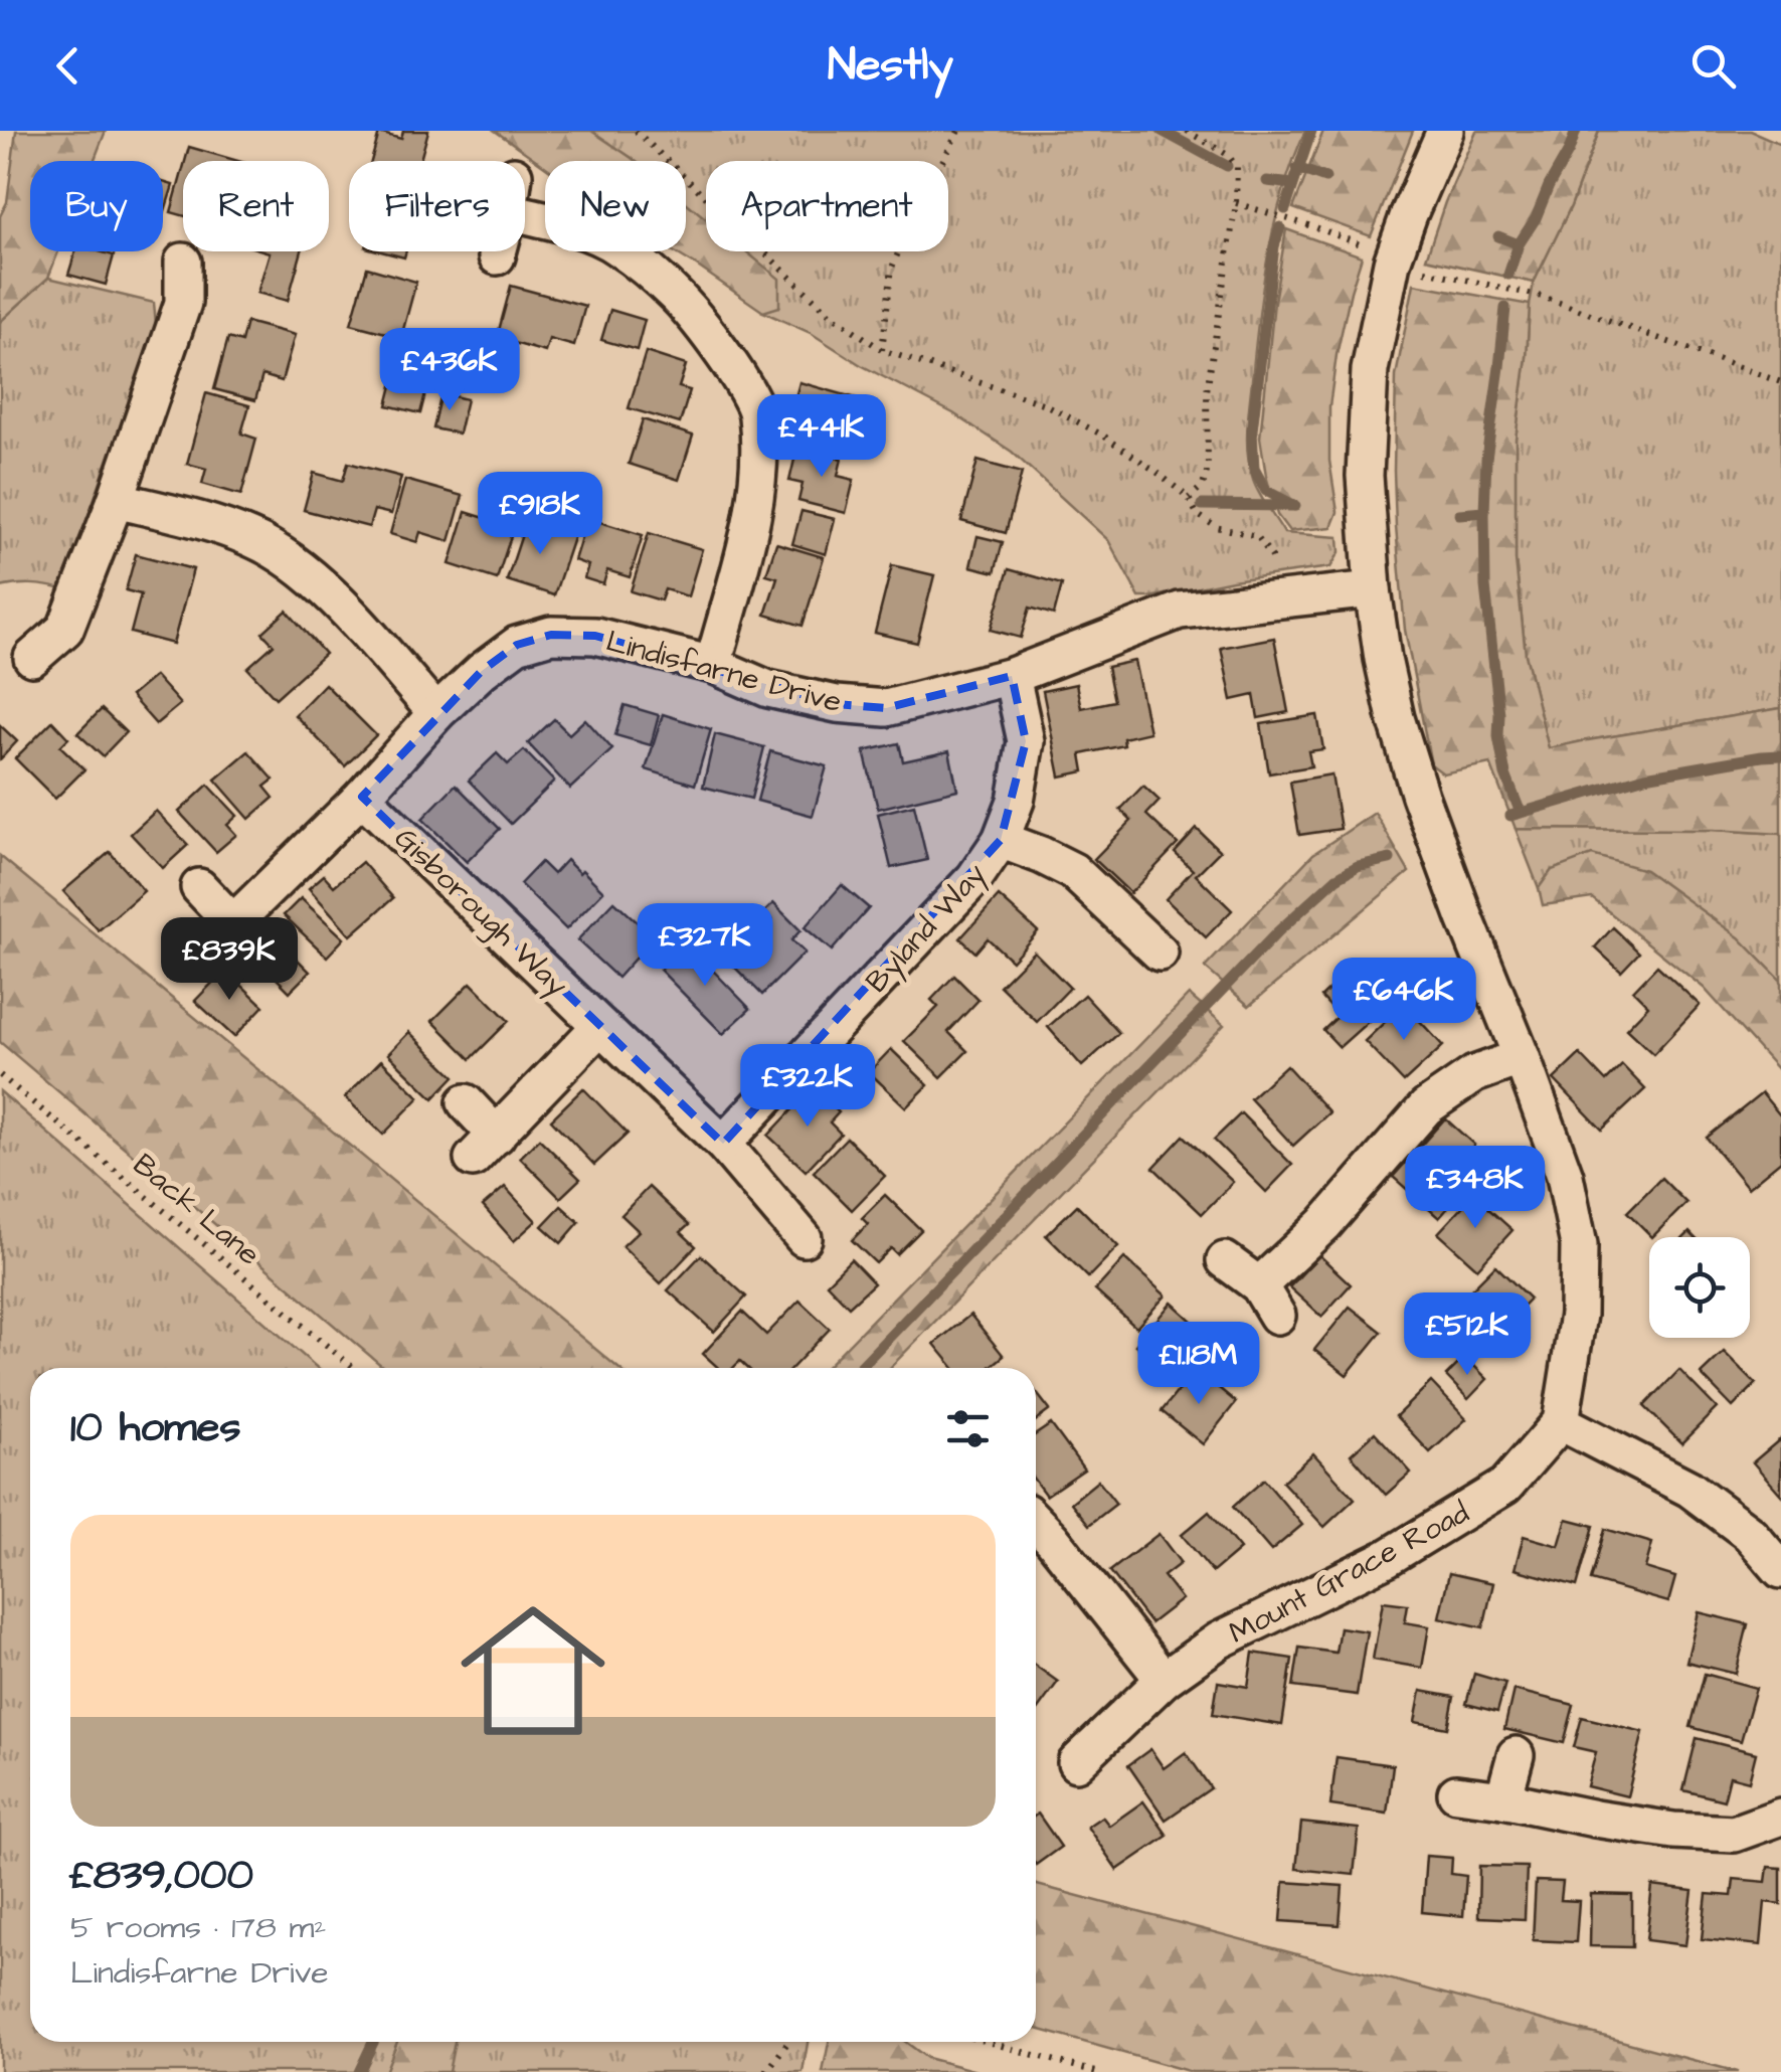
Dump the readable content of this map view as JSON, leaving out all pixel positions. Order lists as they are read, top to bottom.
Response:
{
  "streets": {
    "street": [
      "Lindisfarne Drive",
      "Gisborough Way",
      "Byland Way",
      "Mount Grace Road"
    ],
    "path": ["Back Lane"]
  },
  "crossings": [
    ["Lindisfarne Drive", "Gisborough Way"],
    ["Lindisfarne Drive", "Byland Way"],
    ["Gisborough Way", "Byland Way"]
  ],
  "page": {
    "header": "Nestly",
    "chip": [
      "Buy",
      "Rent",
      "Filters",
      "New",
      "Apartment"
    ],
    "price": [
      "£436K",
      "£441K",
      "£918K",
      "£327K",
      "£839K",
      "£646K",
      "£322K",
      "£348K",
      "£512K",
      "£1.18M"
    ],
    "heading": "10 homes",
    "list": [
      {
        "name": "£839,000",
        "note": "5 rooms · 178 m² · Lindisfarne Drive"
      }
    ]
  }
}
